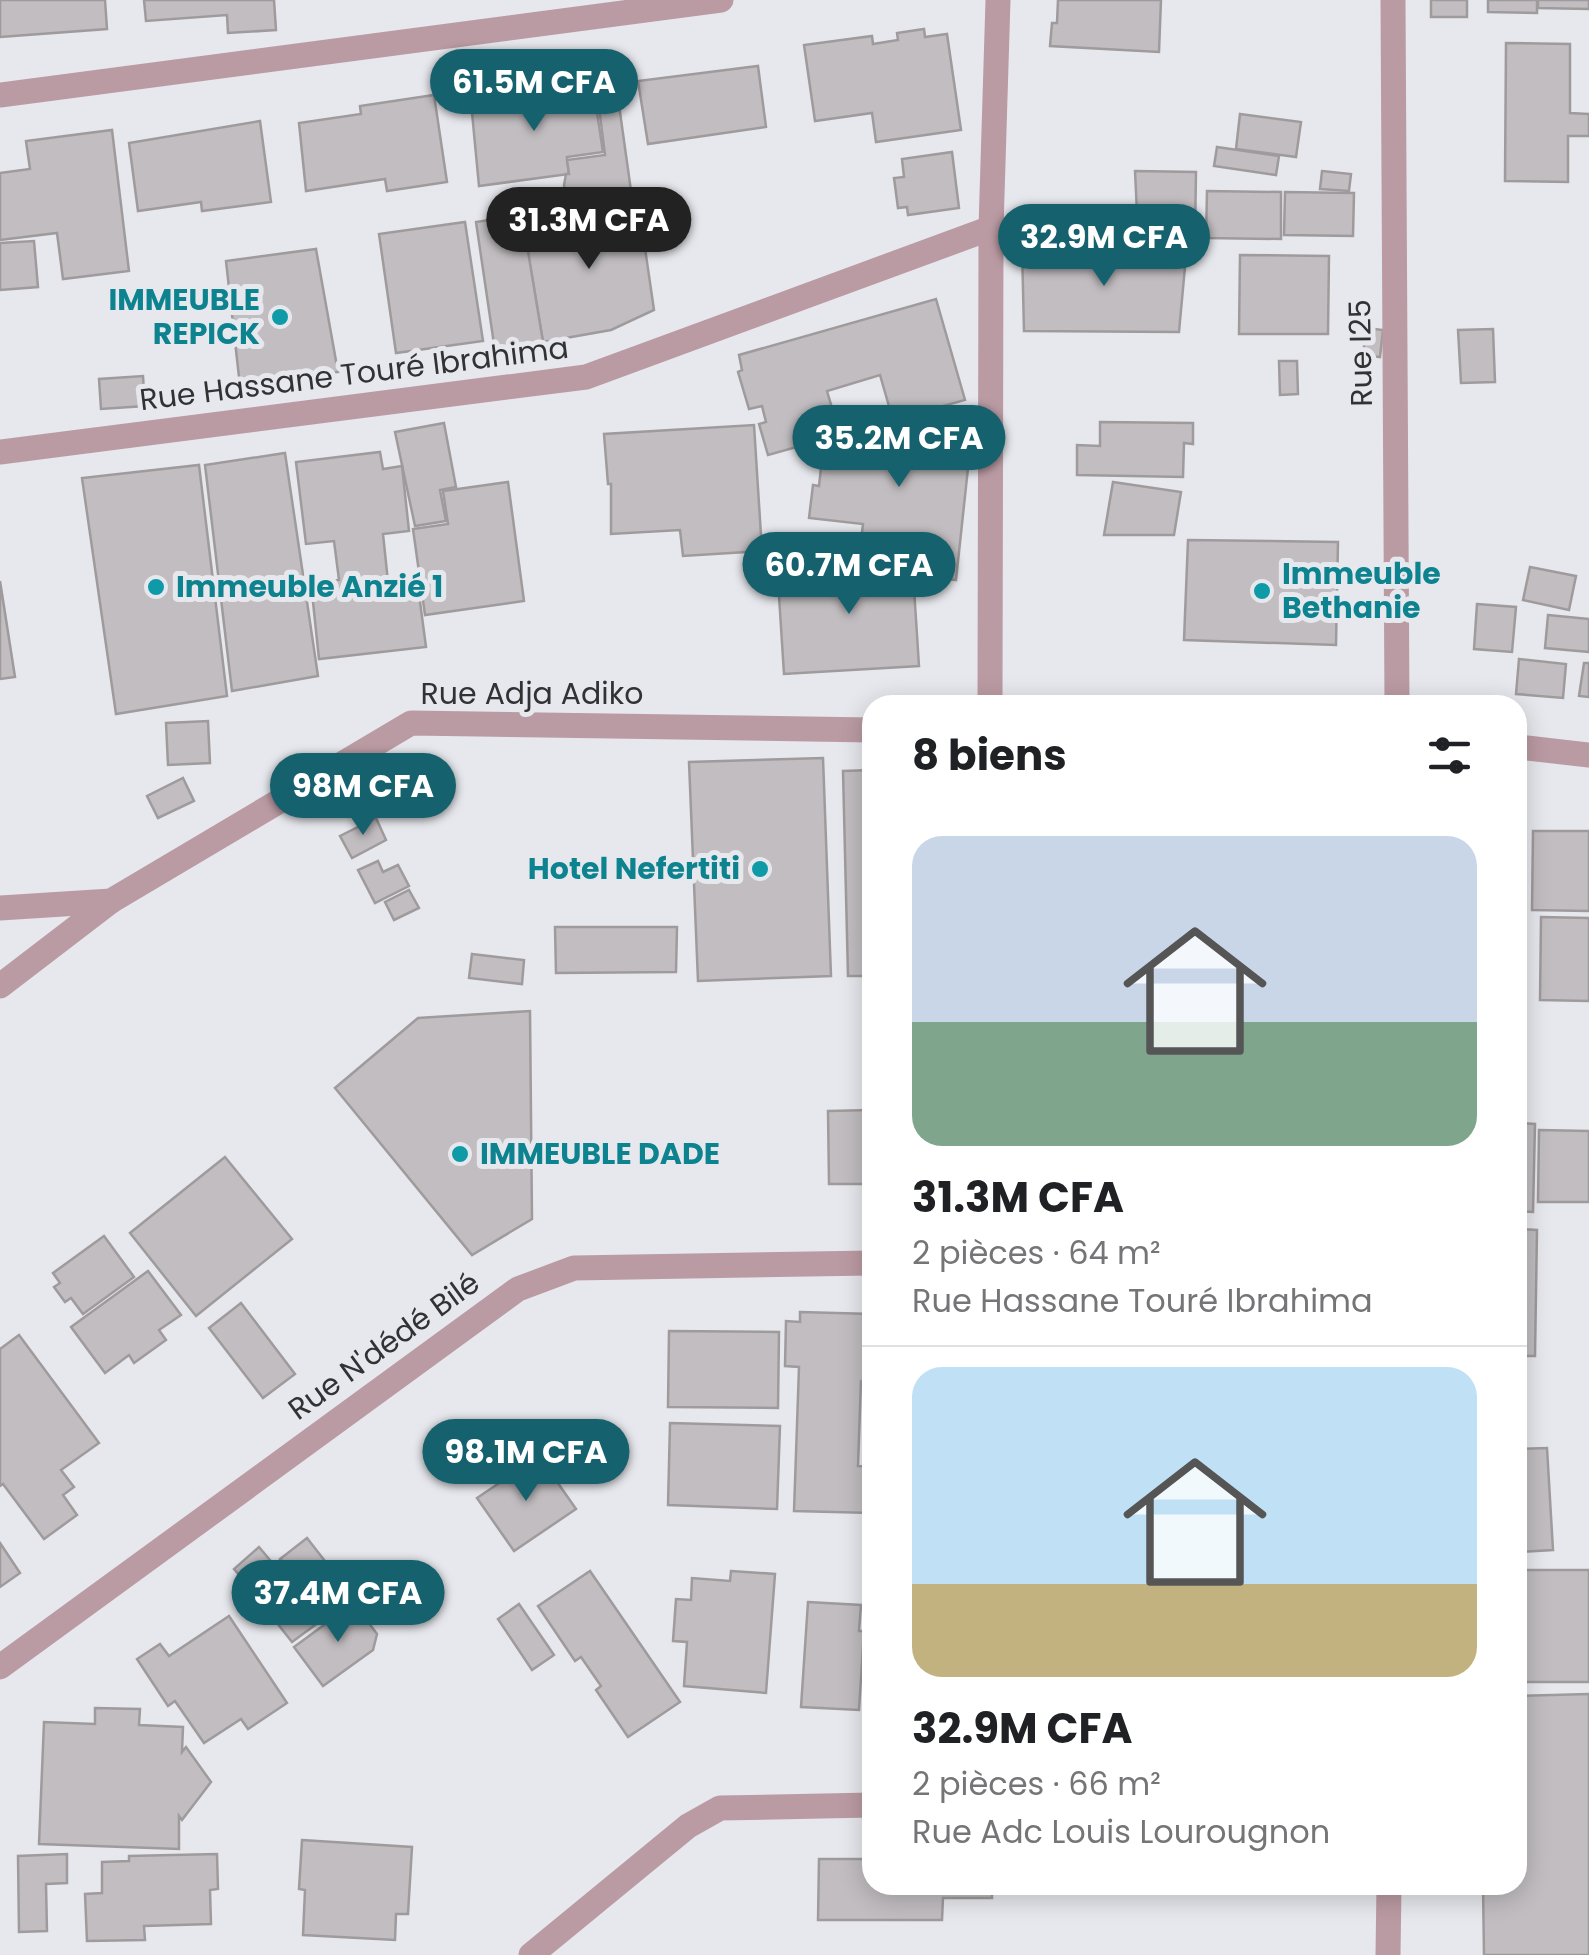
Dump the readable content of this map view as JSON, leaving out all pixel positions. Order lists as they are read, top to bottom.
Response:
{
  "streets": {
    "street": [
      "Rue I25",
      "Rue Hassane Touré Ibrahima",
      "Rue Adja Adiko",
      "Rue N'dédé Bilé"
    ]
  },
  "places": [
    "IMMEUBLE REPICK",
    "Immeuble Anzié 1",
    "Immeuble Bethanie",
    "Hotel Nefertiti",
    "IMMEUBLE DADE"
  ],
  "page": {
    "price": [
      "61.5M CFA",
      "31.3M CFA",
      "32.9M CFA",
      "35.2M CFA",
      "60.7M CFA",
      "98M CFA",
      "98.1M CFA",
      "37.4M CFA"
    ],
    "heading": "8 biens",
    "list": [
      {
        "name": "31.3M CFA",
        "note": "2 pièces · 64 m² · Rue Hassane Touré Ibrahima"
      },
      {
        "name": "32.9M CFA",
        "note": "2 pièces · 66 m² · Rue Adc Louis Lourougnon"
      }
    ]
  }
}
